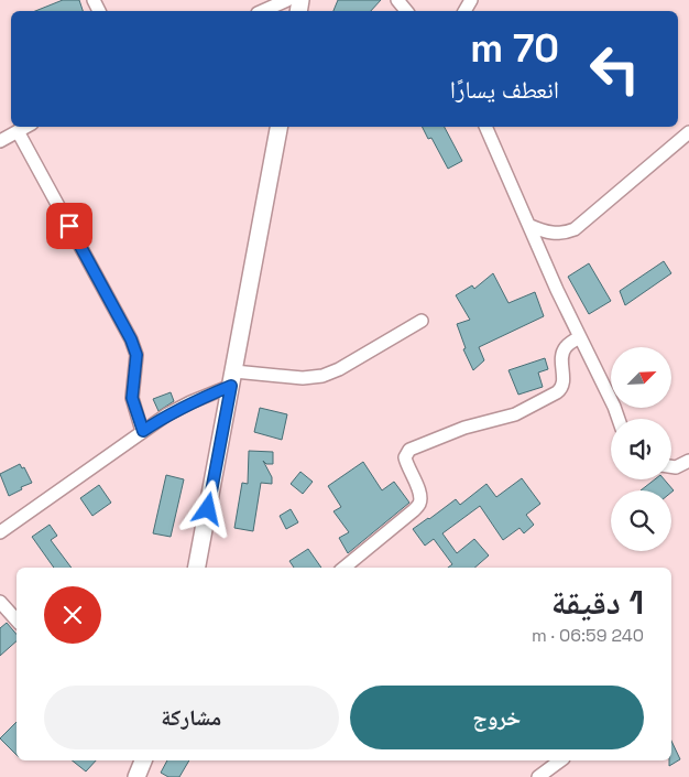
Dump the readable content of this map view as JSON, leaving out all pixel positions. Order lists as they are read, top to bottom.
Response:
{
  "north": "top right",
  "page": {
    "turn": ["70 m", "انعطف يسارًا"],
    "heading": ["1 دقيقة", "240 m · 06:59"],
    "buttons": ["خروج", "مشاركة"]
  }
}
